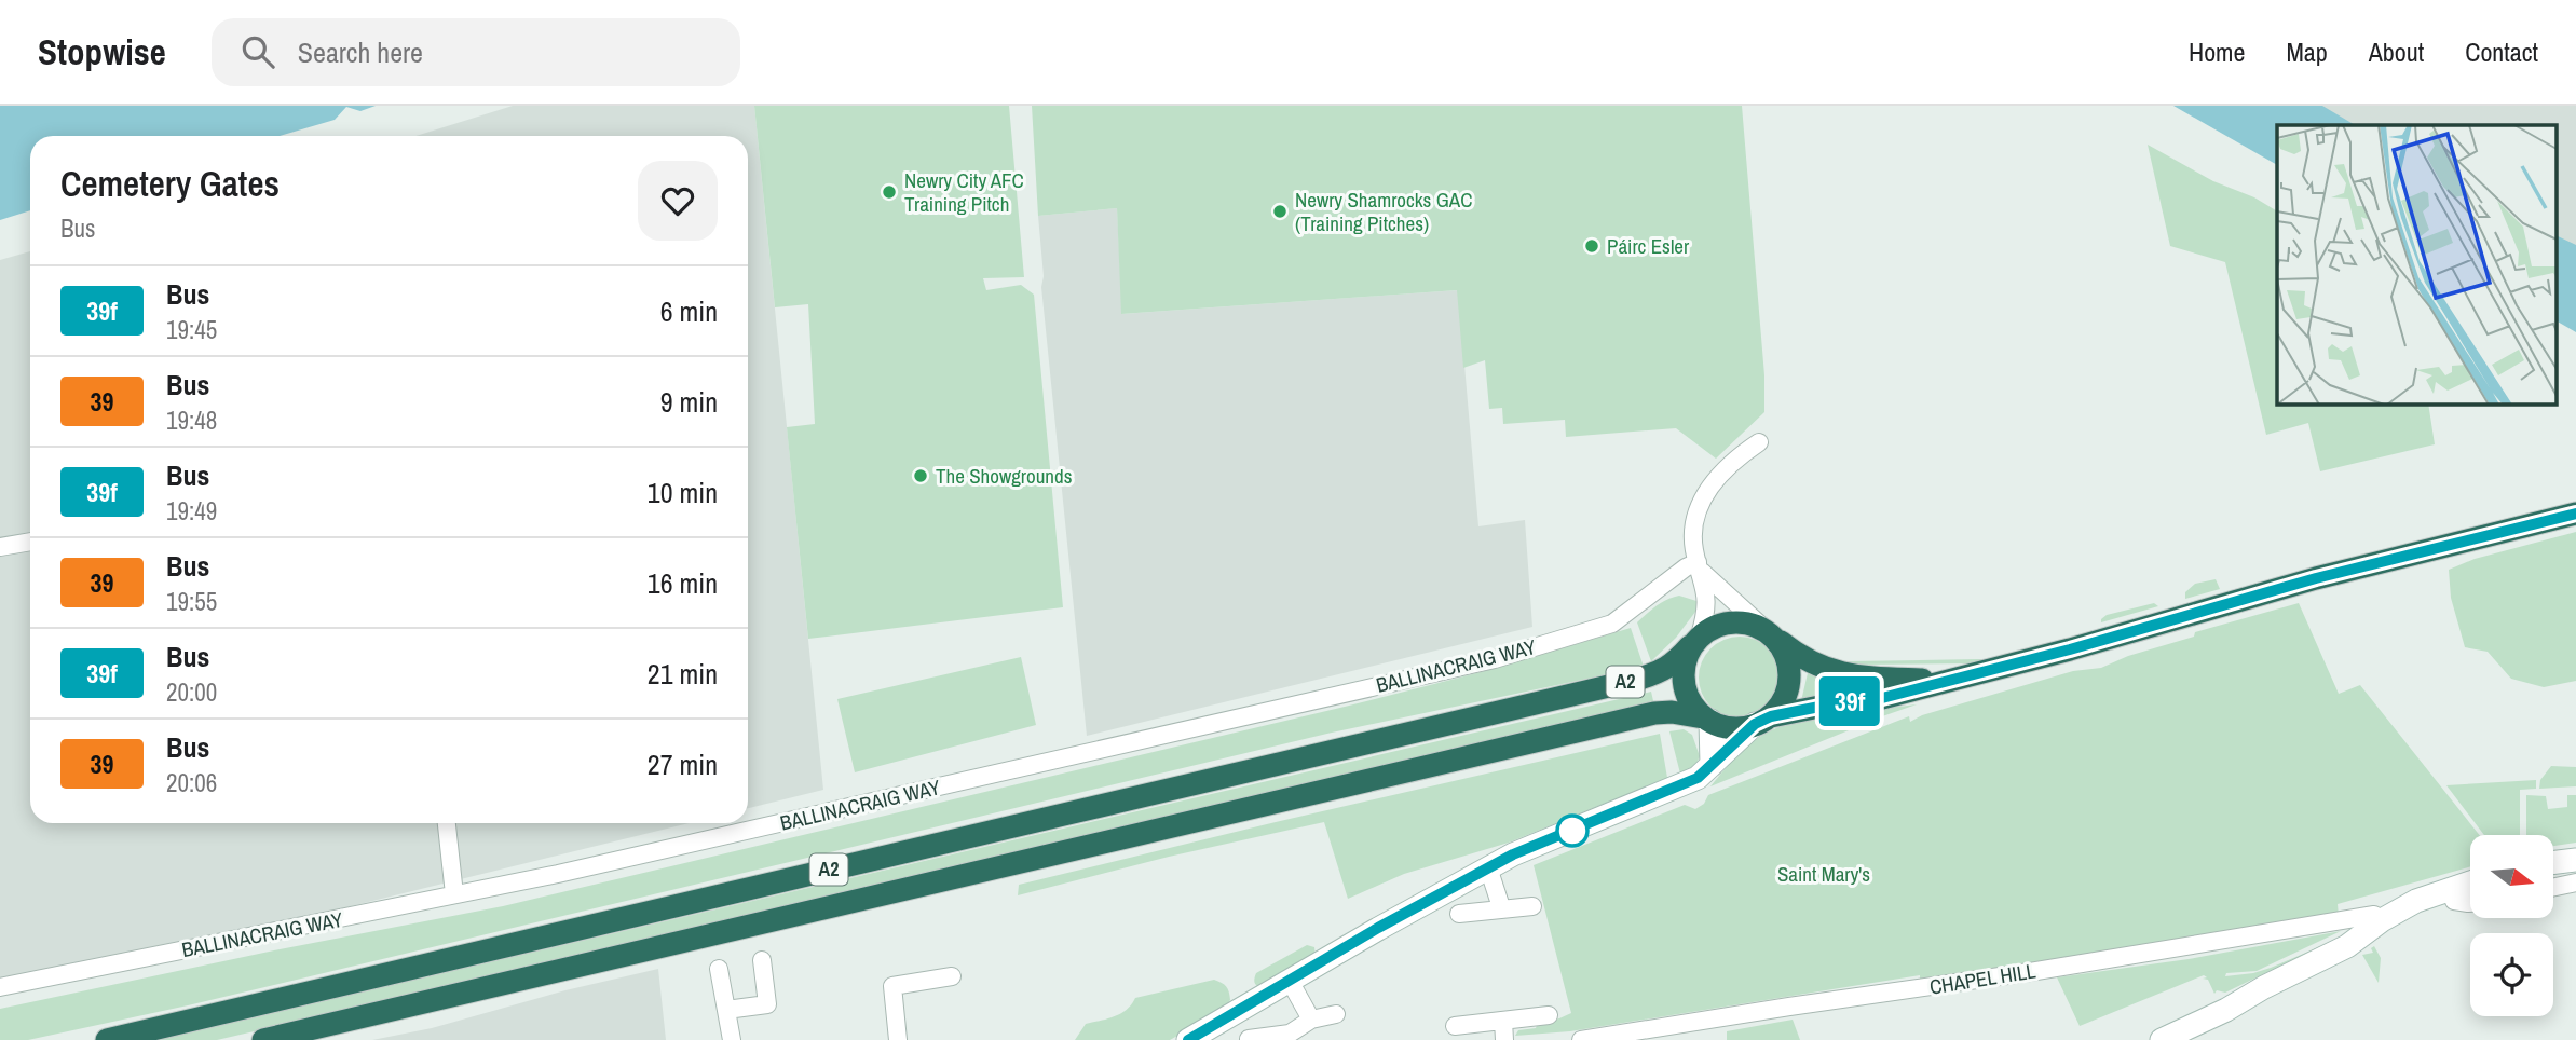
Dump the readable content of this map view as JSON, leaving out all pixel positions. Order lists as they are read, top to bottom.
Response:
{
  "streets": {
    "highway": ["A2"],
    "street": ["BALLINACRAIG WAY", "CHAPEL HILL"]
  },
  "parks": ["Saint Mary's"],
  "places": [
    "Newry City AFC Training Pitch",
    "Newry Shamrocks GAC (Training Pitches)",
    "Páirc Esler",
    "The Showgrounds"
  ],
  "lines": ["bus line 39f"],
  "north": "right",
  "page": {
    "header": "Stopwise",
    "search": "Search here",
    "nav": [
      "Home",
      "Map",
      "About",
      "Contact"
    ],
    "on_map": "39f",
    "heading": ["Cemetery Gates", "Bus"],
    "list": [
      {
        "mark": "39f",
        "name": "Bus",
        "note": "19:45",
        "value": "6 min"
      },
      {
        "mark": "39",
        "name": "Bus",
        "note": "19:48",
        "value": "9 min"
      },
      {
        "mark": "39f",
        "name": "Bus",
        "note": "19:49",
        "value": "10 min"
      },
      {
        "mark": "39",
        "name": "Bus",
        "note": "19:55",
        "value": "16 min"
      },
      {
        "mark": "39f",
        "name": "Bus",
        "note": "20:00",
        "value": "21 min"
      },
      {
        "mark": "39",
        "name": "Bus",
        "note": "20:06",
        "value": "27 min"
      }
    ]
  }
}
